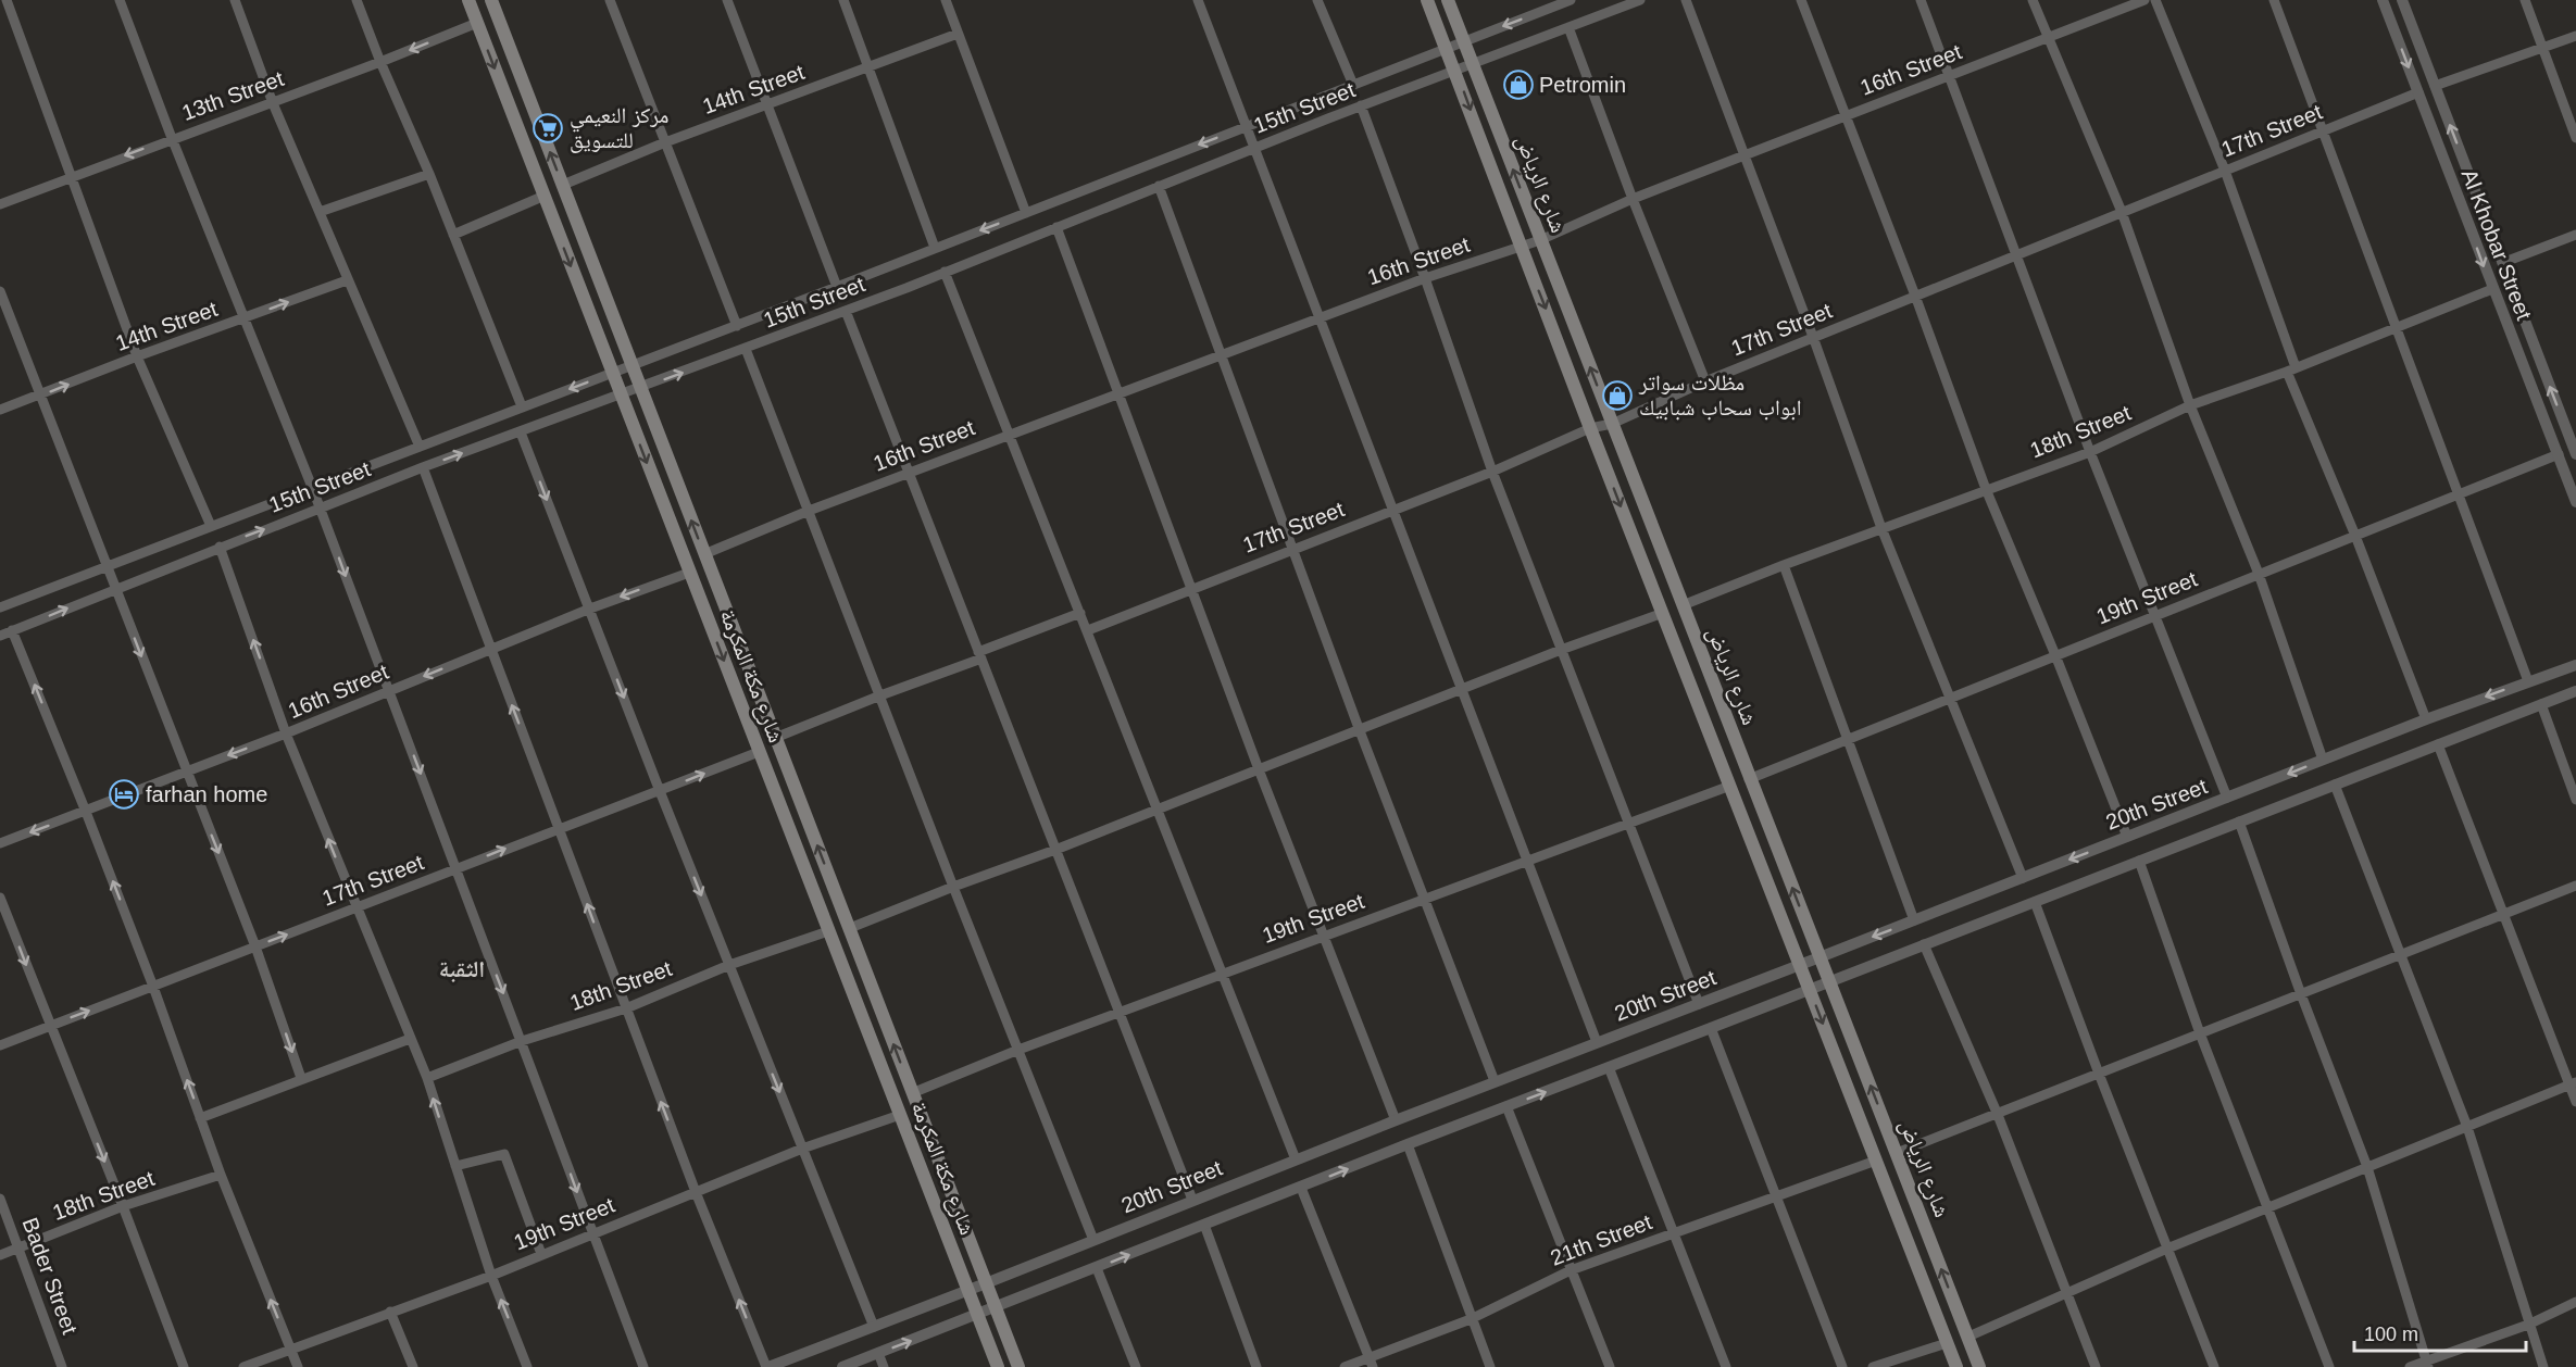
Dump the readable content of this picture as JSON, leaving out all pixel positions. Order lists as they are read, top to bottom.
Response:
{
  "streets": {
    "main road": ["شارع الرياض", "شارع مكة المكرمة"],
    "street": [
      "16th Street",
      "14th Street",
      "13th Street",
      "15th Street",
      "17th Street",
      "Al Khobar Street",
      "18th Street",
      "19th Street",
      "20th Street",
      "21th Street",
      "Bader Street"
    ]
  },
  "crossings": [
    ["16th Street", "شارع الرياض"],
    ["16th Street", "شارع مكة المكرمة"],
    ["14th Street", "شارع مكة المكرمة"],
    ["13th Street", "شارع مكة المكرمة"],
    ["15th Street", "شارع الرياض"],
    ["15th Street", "شارع مكة المكرمة"],
    ["17th Street", "شارع الرياض"],
    ["17th Street", "Al Khobar Street"],
    ["17th Street", "شارع مكة المكرمة"],
    ["شارع الرياض", "18th Street"],
    ["شارع الرياض", "19th Street"],
    ["شارع الرياض", "20th Street"],
    ["شارع الرياض", "21th Street"],
    ["Al Khobar Street", "18th Street"],
    ["Al Khobar Street", "19th Street"],
    ["18th Street", "شارع مكة المكرمة"],
    ["18th Street", "Bader Street"],
    ["19th Street", "شارع مكة المكرمة"],
    ["شارع مكة المكرمة", "20th Street"]
  ],
  "one_way": ["13th Street"],
  "districts": ["الثقبة"],
  "places": {
    "shop": ["Petromin", "مظلات سواتر ابواب سحاب شبابيك"],
    "supermarket": ["مركز النعيمي للتسويق"],
    "hotel": ["farhan home"]
  },
  "scale_bar": "100 m"
}
